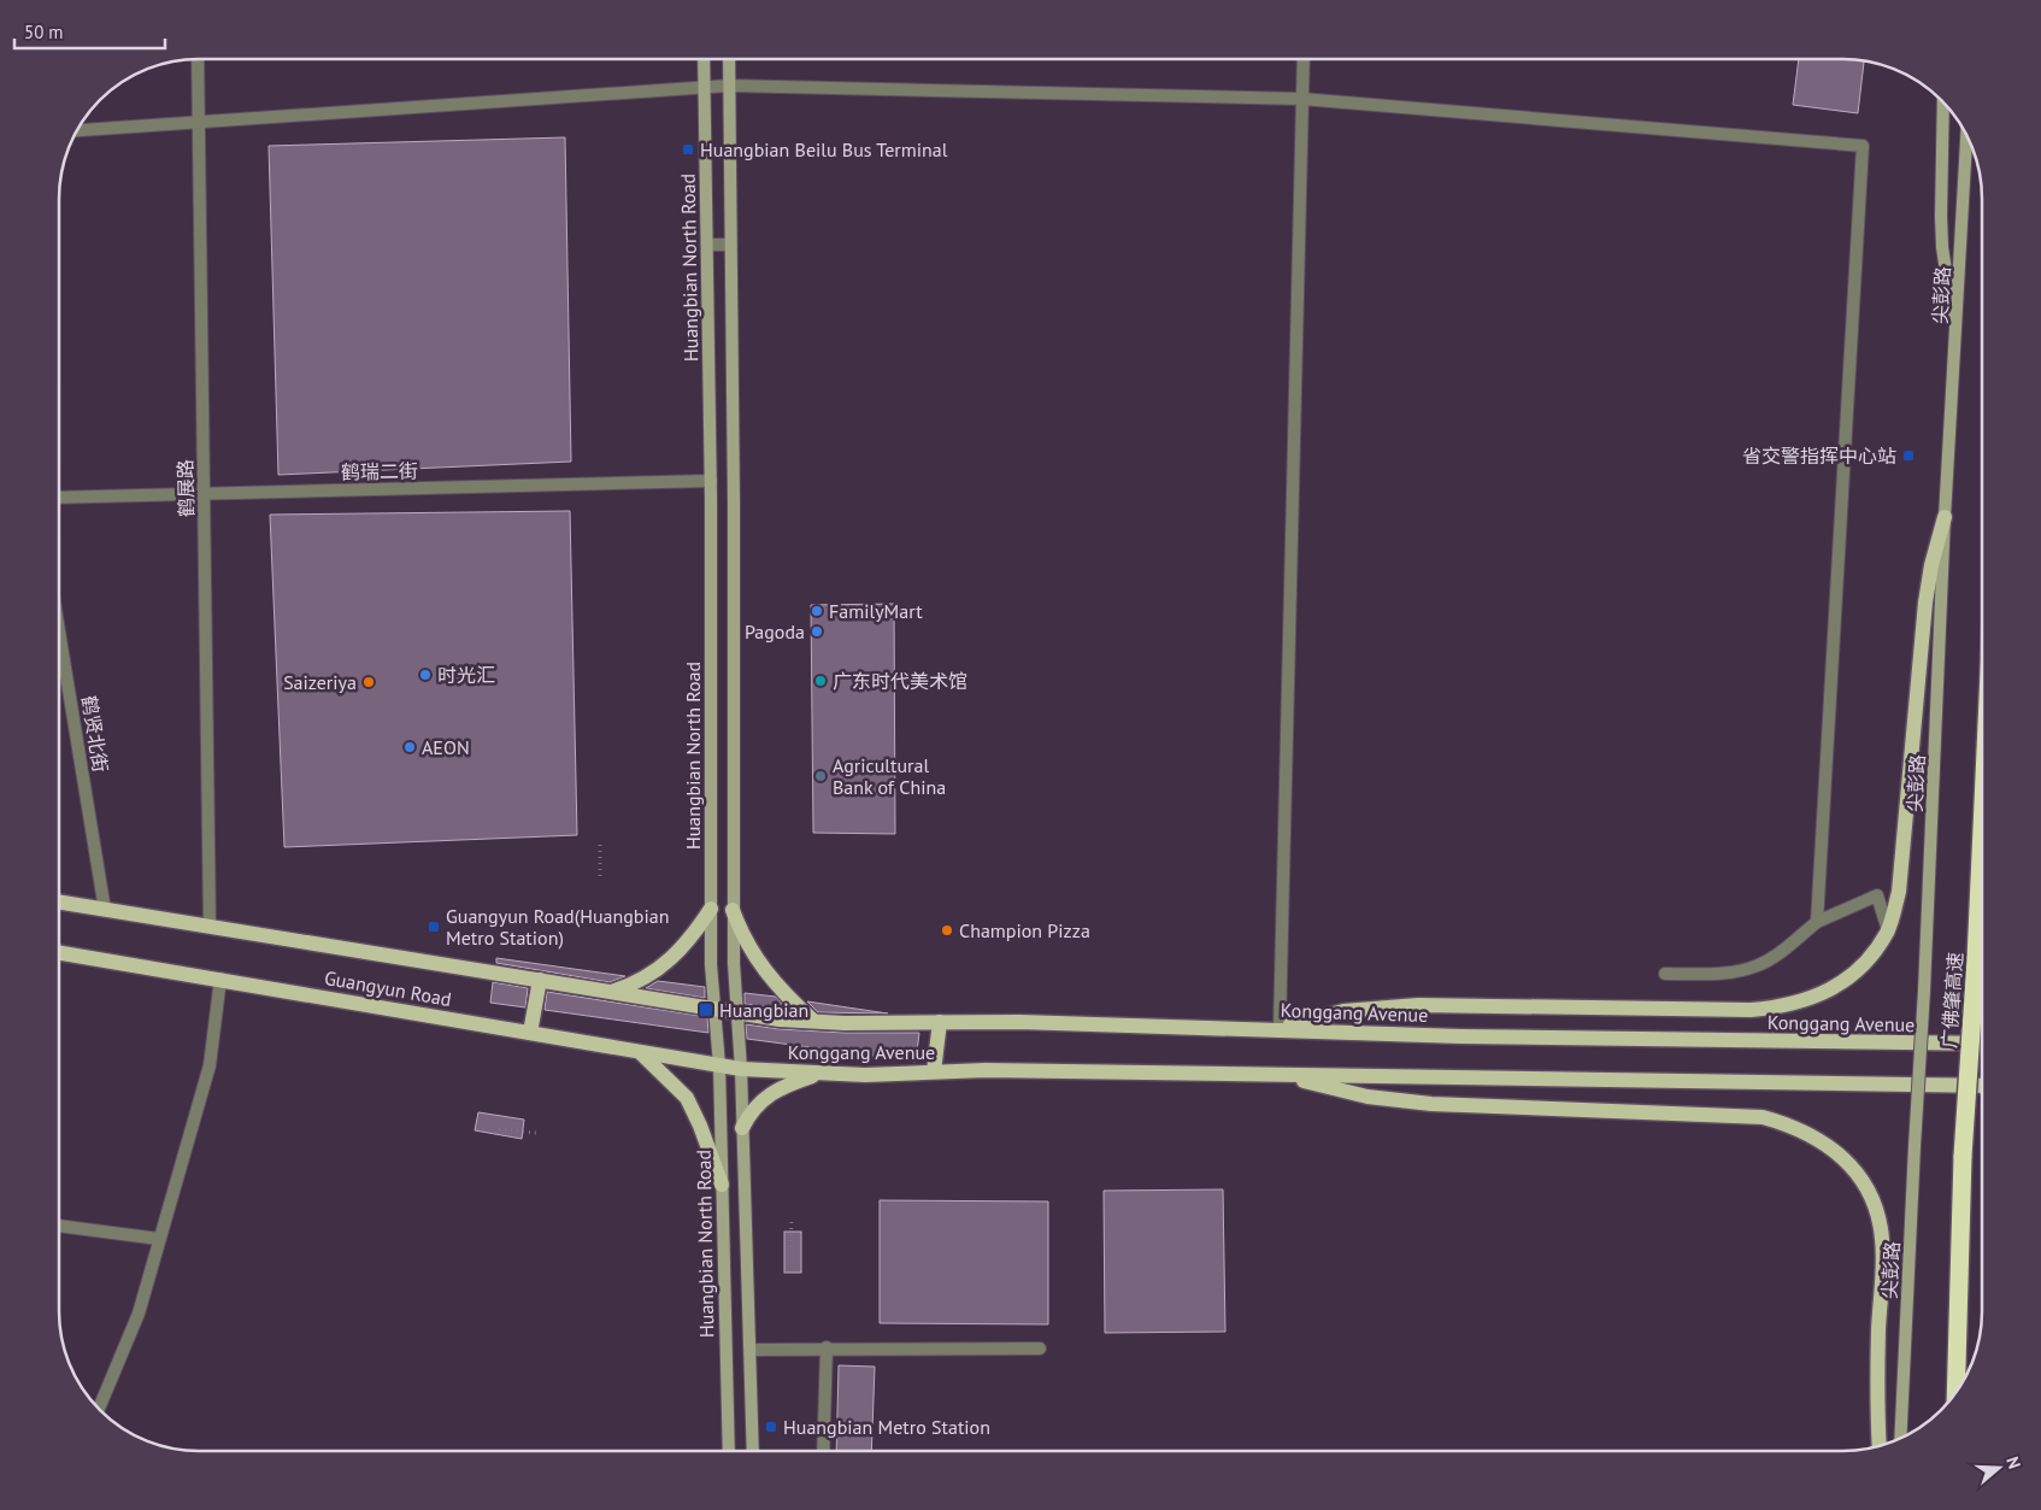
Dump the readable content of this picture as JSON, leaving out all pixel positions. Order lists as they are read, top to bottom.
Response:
{
  "streets": {
    "highway": ["广佛肇高速"],
    "main road": ["Guangyun Road", "Konggang Avenue"],
    "street": [
      "Huangbian North Road",
      "尖彭路",
      "鹤瑞二街",
      "鹤展路",
      "鹤贤北街"
    ]
  },
  "crossings": [
    ["Huangbian North Road", "鹤瑞二街"],
    ["Huangbian North Road", "Guangyun Road"],
    ["Huangbian North Road", "Konggang Avenue"],
    ["鹤瑞二街", "鹤展路"],
    ["鹤展路", "Guangyun Road"],
    ["鹤贤北街", "Guangyun Road"],
    ["Guangyun Road", "Konggang Avenue"]
  ],
  "places": {
    "transit": [
      "Huangbian Beilu Bus Terminal",
      "省交警指挥中心站",
      "Guangyun Road(Huangbian Metro Station)",
      "Huangbian",
      "Huangbian Metro Station"
    ],
    "other": [
      "FamilyMart",
      "Pagoda",
      "时光汇",
      "广东时代美术馆",
      "Saizeriya",
      "AEON",
      "Agricultural Bank of China",
      "Champion Pizza"
    ]
  },
  "scale_bar": "50 m",
  "north": "right"
}
